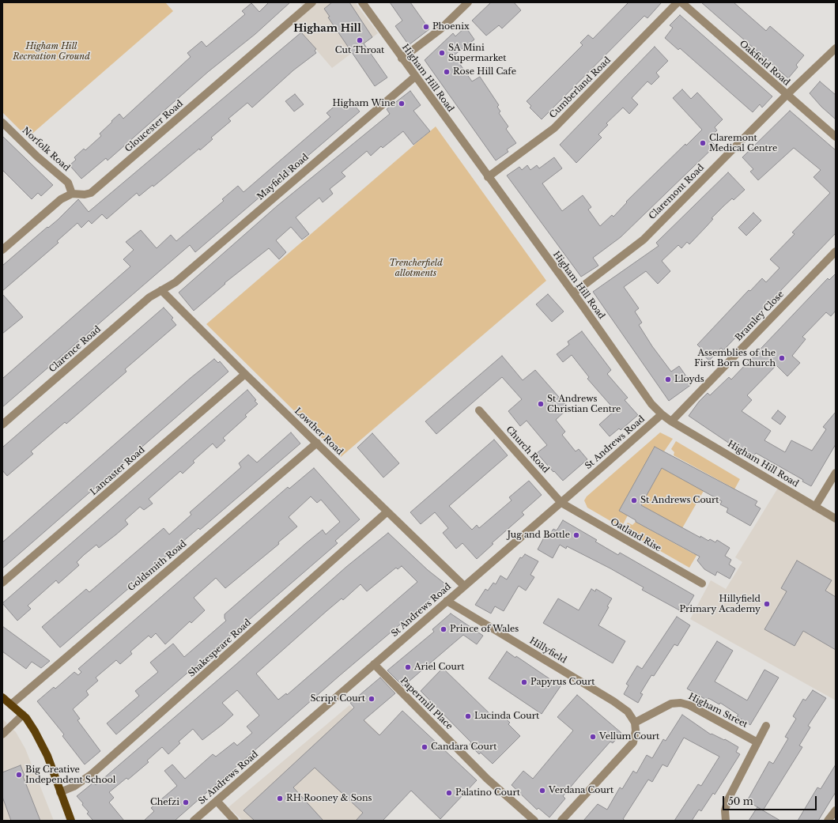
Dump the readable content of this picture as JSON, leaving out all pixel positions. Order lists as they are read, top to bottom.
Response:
{
  "streets": {
    "street": [
      "Oakfield Road",
      "Higham Hill Road",
      "Cumberland Road",
      "Gloucester Road",
      "Norfolk Road",
      "Mayfield Road",
      "Claremont Road",
      "Bramley Close",
      "Clarence Road",
      "Lowther Road",
      "St Andrews Road",
      "Church Road",
      "Lancaster Road",
      "Oatland Rise",
      "Goldsmith Road",
      "Shakespeare Road",
      "Hillyfield",
      "Papermill Place",
      "Higham Street"
    ]
  },
  "crossings": [
    ["Oakfield Road", "Claremont Road"],
    ["Higham Hill Road", "Cumberland Road"],
    ["Higham Hill Road", "Mayfield Road"],
    ["Higham Hill Road", "Claremont Road"],
    ["Higham Hill Road", "Bramley Close"],
    ["Higham Hill Road", "St Andrews Road"],
    ["Gloucester Road", "Norfolk Road"],
    ["Mayfield Road", "Clarence Road"],
    ["Mayfield Road", "Lowther Road"],
    ["Clarence Road", "Lowther Road"],
    ["Lowther Road", "St Andrews Road"],
    ["Lowther Road", "Lancaster Road"],
    ["Lowther Road", "Goldsmith Road"],
    ["Lowther Road", "Shakespeare Road"],
    ["St Andrews Road", "Church Road"],
    ["St Andrews Road", "Oatland Rise"],
    ["St Andrews Road", "Hillyfield"],
    ["St Andrews Road", "Papermill Place"],
    ["Church Road", "Oatland Rise"],
    ["Hillyfield", "Higham Street"]
  ],
  "districts": ["Higham Hill"],
  "parks": ["Higham Hill Recreation Ground", "Trencherfield allotments"],
  "places": [
    "Phoenix",
    "Cut Throat",
    "SA Mini Supermarket",
    "Rose Hill Cafe",
    "Higham Wine",
    "Claremont Medical Centre",
    "Assemblies of the First Born Church",
    "Lloyds",
    "St Andrews Christian Centre",
    "St Andrews Court",
    "Jug and Bottle",
    "Hillyfield Primary Academy",
    "Prince of Wales",
    "Ariel Court",
    "Papyrus Court",
    "Script Court",
    "Lucinda Court",
    "Vellum Court",
    "Candara Court",
    "Big Creative Independent School",
    "Verdana Court",
    "Palatino Court",
    "RH Rooney & Sons",
    "Chefzi"
  ],
  "scale_bar": "50 m"
}
